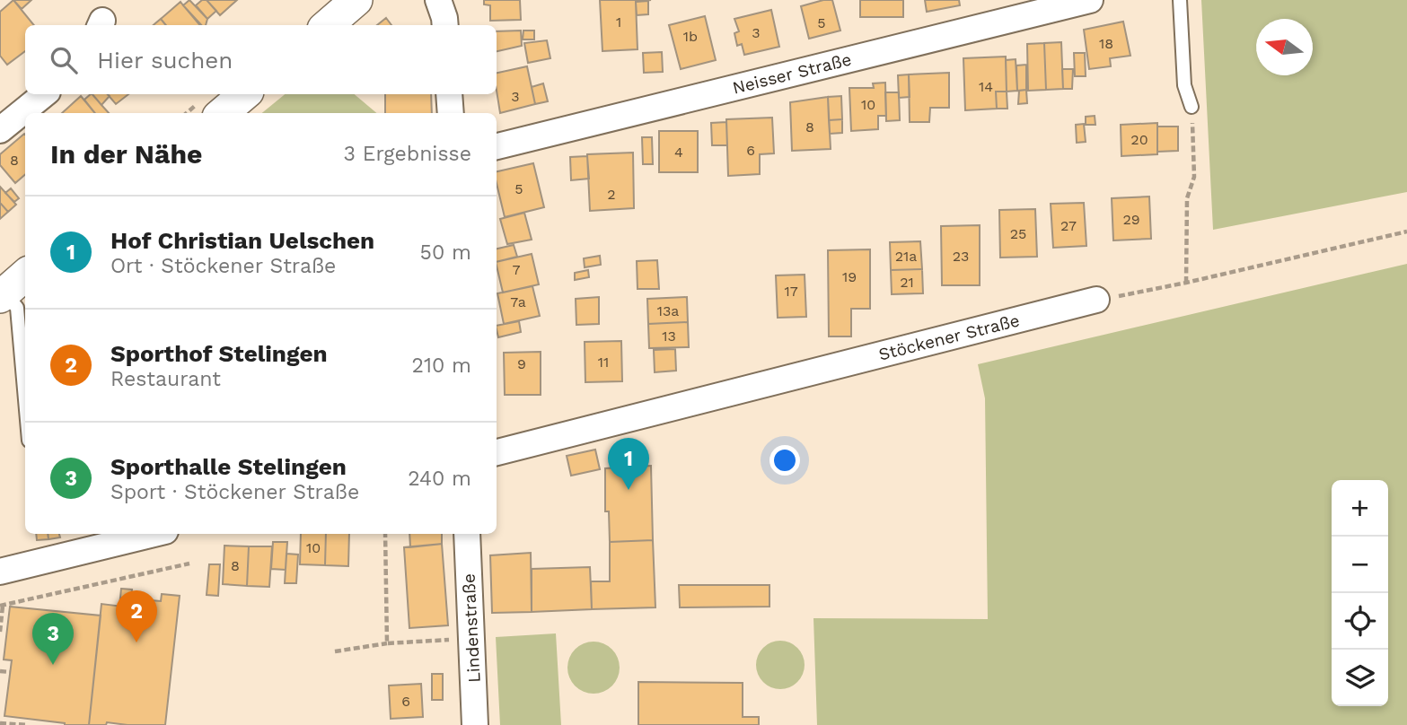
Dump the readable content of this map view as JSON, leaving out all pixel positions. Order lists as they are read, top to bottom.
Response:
{
  "streets": {
    "street": ["Neisser Straße", "Stöckener Straße", "Lindenstraße"]
  },
  "house_numbers": [
    "1",
    "5",
    "3",
    "1b",
    "18",
    "14",
    "3",
    "10",
    "8",
    "20",
    "6",
    "4",
    "8",
    "5",
    "2",
    "29",
    "27",
    "25",
    "21a",
    "23",
    "7",
    "19",
    "21",
    "17",
    "7a",
    "13a",
    "13",
    "11",
    "9",
    "10",
    "8",
    "6"
  ],
  "north": "left",
  "page": {
    "search": "Hier suchen",
    "heading": ["In der Nähe", "3 Ergebnisse"],
    "list": [
      {
        "mark": "1",
        "name": "Hof Christian Uelschen",
        "note": "Ort · Stöckener Straße",
        "value": "50 m"
      },
      {
        "mark": "2",
        "name": "Sporthof Stelingen",
        "note": "Restaurant",
        "value": "210 m"
      },
      {
        "mark": "3",
        "name": "Sporthalle Stelingen",
        "note": "Sport · Stöckener Straße",
        "value": "240 m"
      }
    ],
    "pins": ["1", "2", "3"],
    "map_buttons": ["+", "−"]
  }
}
